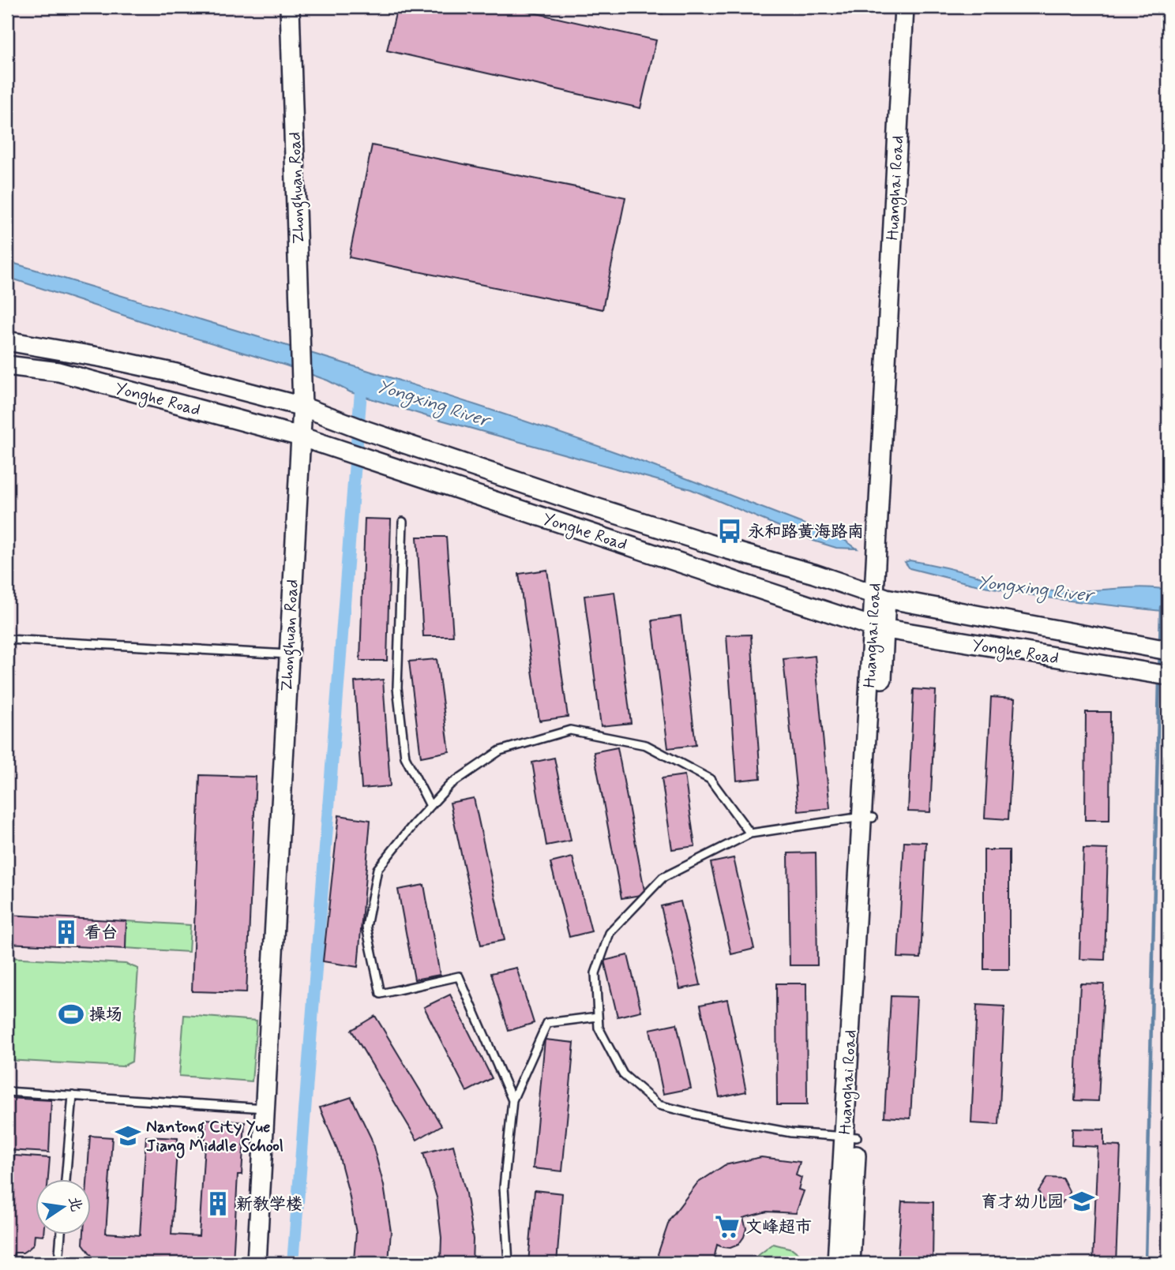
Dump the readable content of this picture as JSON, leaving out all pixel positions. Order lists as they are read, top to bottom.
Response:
{
  "streets": {
    "main road": ["Zhonghuan Road", "Huanghai Road", "Yonghe Road"]
  },
  "crossings": [
    ["Zhonghuan Road", "Yonghe Road"],
    ["Huanghai Road", "Yonghe Road"]
  ],
  "water": ["Yongxing River"],
  "places": {
    "bus stop": ["永和路黄海路南"],
    "building": ["看台", "新教学楼"],
    "sports": ["操场"],
    "school or university": ["Nantong City Yue Jiang Middle School", "育才幼儿园"],
    "supermarket": ["文峰超市"]
  },
  "north": "right"
}
